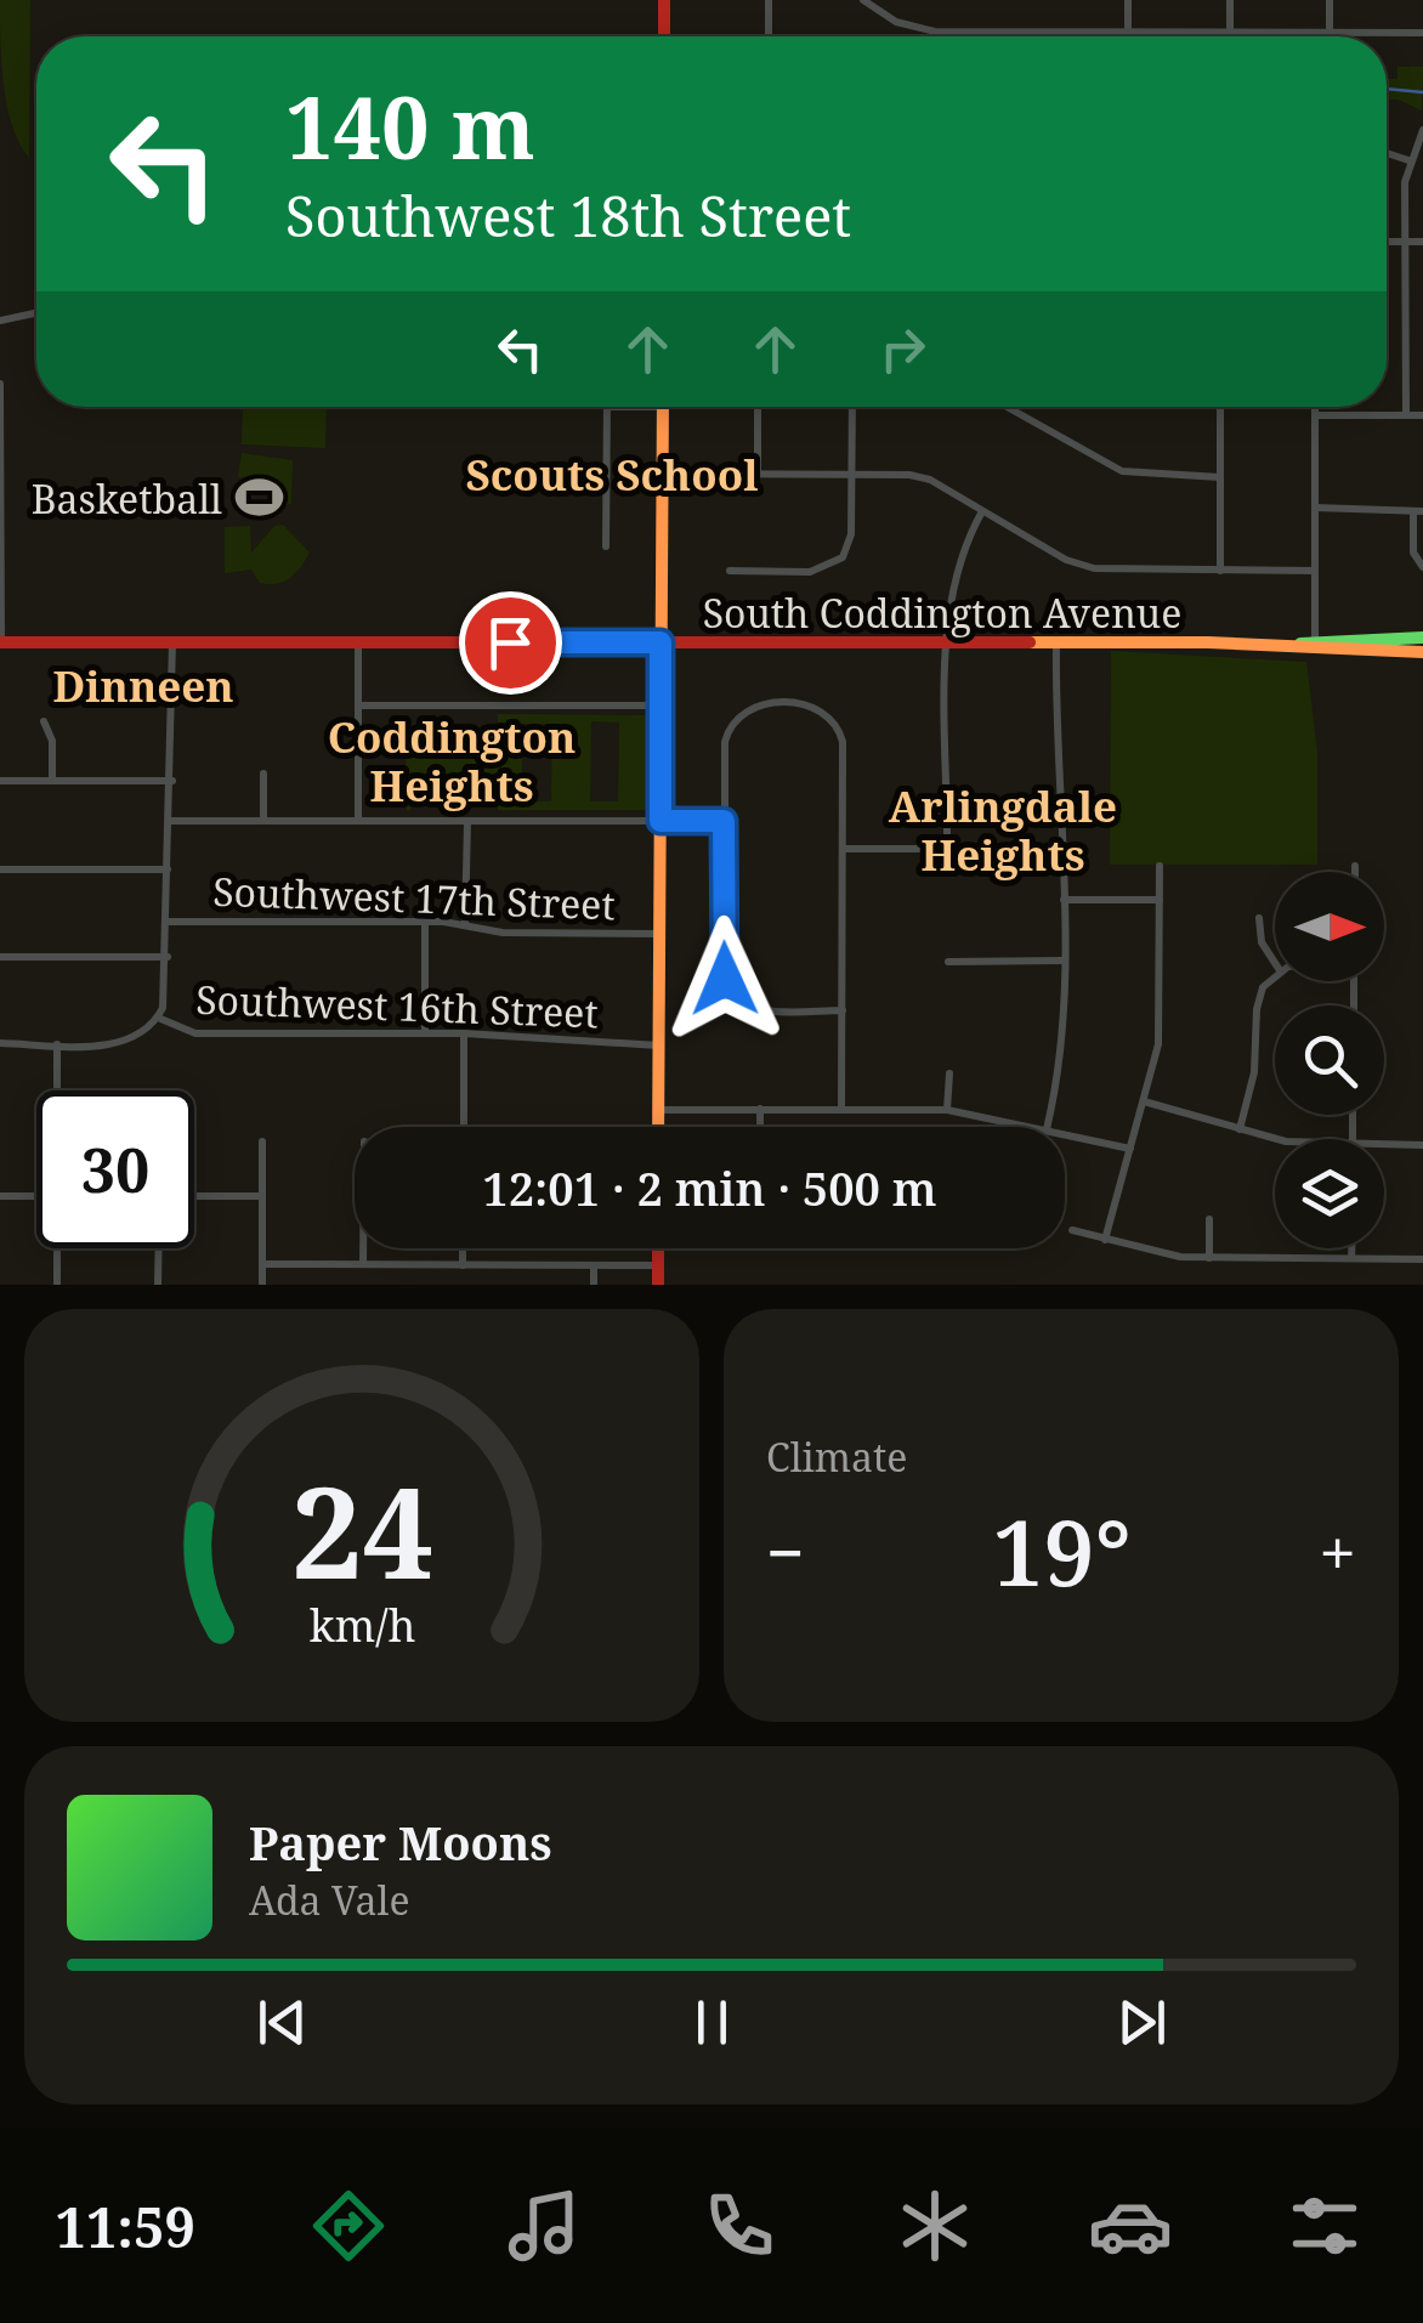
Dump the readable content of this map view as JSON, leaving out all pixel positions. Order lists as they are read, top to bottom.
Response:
{
  "streets": {
    "main road": ["South Coddington Avenue"],
    "street": ["Southwest 17th Street", "Southwest 16th Street"]
  },
  "districts": [
    "Scouts School",
    "Dinneen",
    "Coddington Heights",
    "Arlingdale Heights"
  ],
  "places": {
    "sports": ["Basketball"]
  },
  "north": "right",
  "page": {
    "turn": ["140 m", "Southwest 18th Street"],
    "limit": "30",
    "trip": "12:01 · 2 min · 500 m",
    "tile": "Climate",
    "heat": ["−", "19°", "+"],
    "song": ["Paper Moons", "Ada Vale"],
    "tabs": "11:59",
    "gauge": ["24", "km/h"]
  }
}
